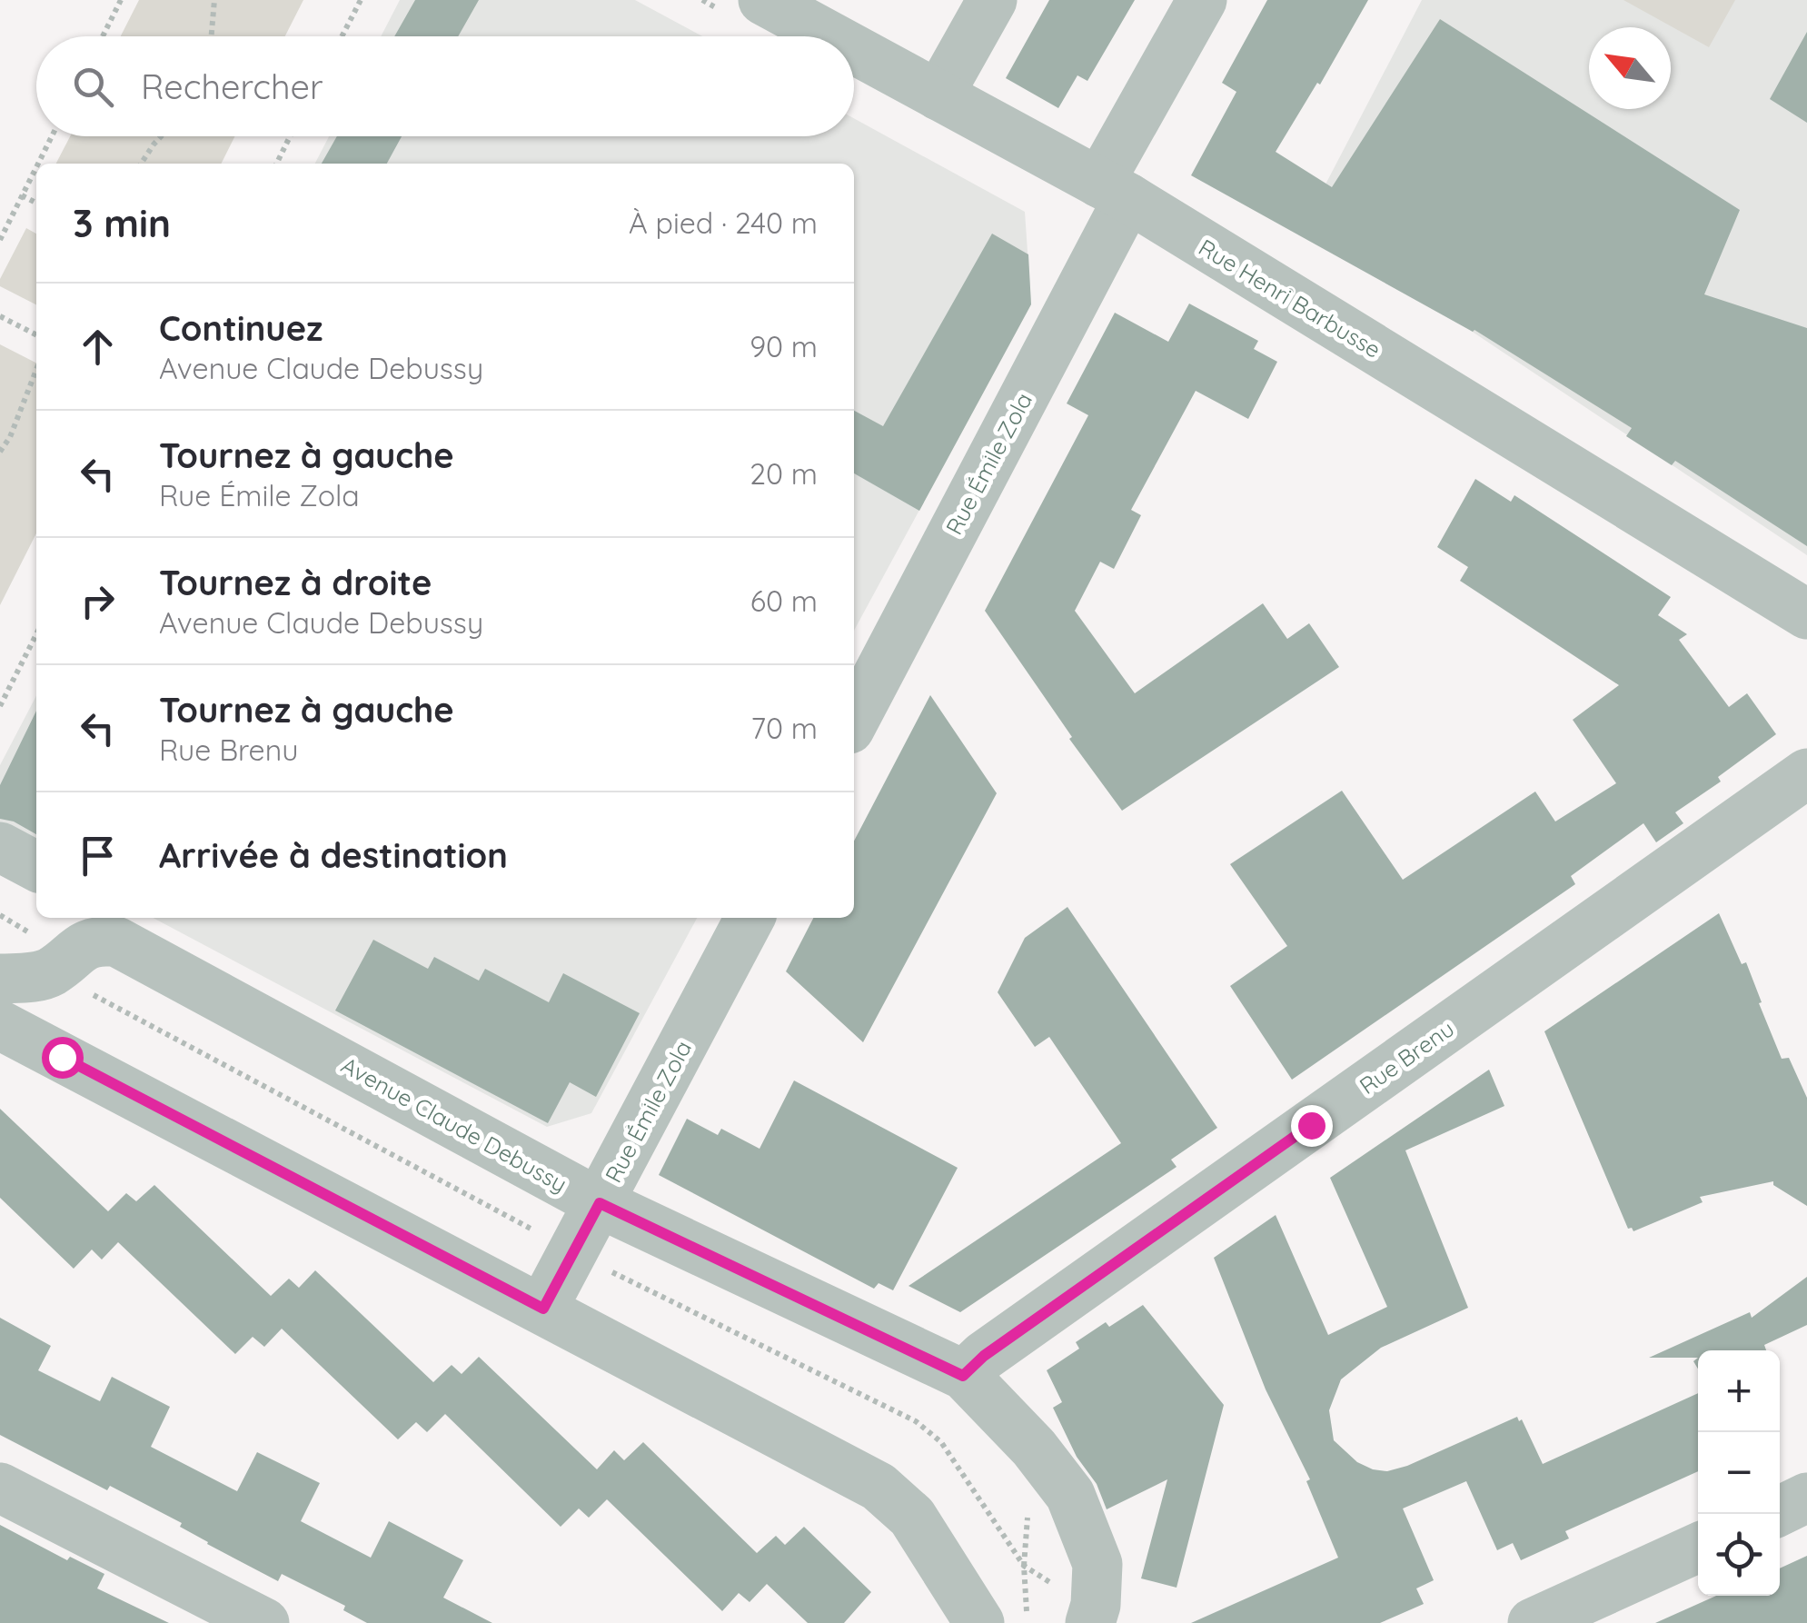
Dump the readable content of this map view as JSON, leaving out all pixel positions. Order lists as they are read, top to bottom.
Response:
{
  "streets": {
    "street": [
      "Rue Henri Barbusse",
      "Rue Émile Zola",
      "Rue Brenu",
      "Avenue Claude Debussy"
    ]
  },
  "crossings": [
    ["Rue Henri Barbusse", "Rue Émile Zola"],
    ["Rue Émile Zola", "Avenue Claude Debussy"],
    ["Rue Brenu", "Avenue Claude Debussy"]
  ],
  "north": "top left",
  "page": {
    "search": "Rechercher",
    "heading": ["3 min", "À pied · 240 m"],
    "list": [
      ["Continuez", "Avenue Claude Debussy", "90 m"],
      ["Tournez à gauche", "Rue Émile Zola", "20 m"],
      ["Tournez à droite", "Avenue Claude Debussy", "60 m"],
      ["Tournez à gauche", "Rue Brenu", "70 m"],
      "Arrivée à destination"
    ],
    "map_buttons": ["+", "−"]
  }
}
